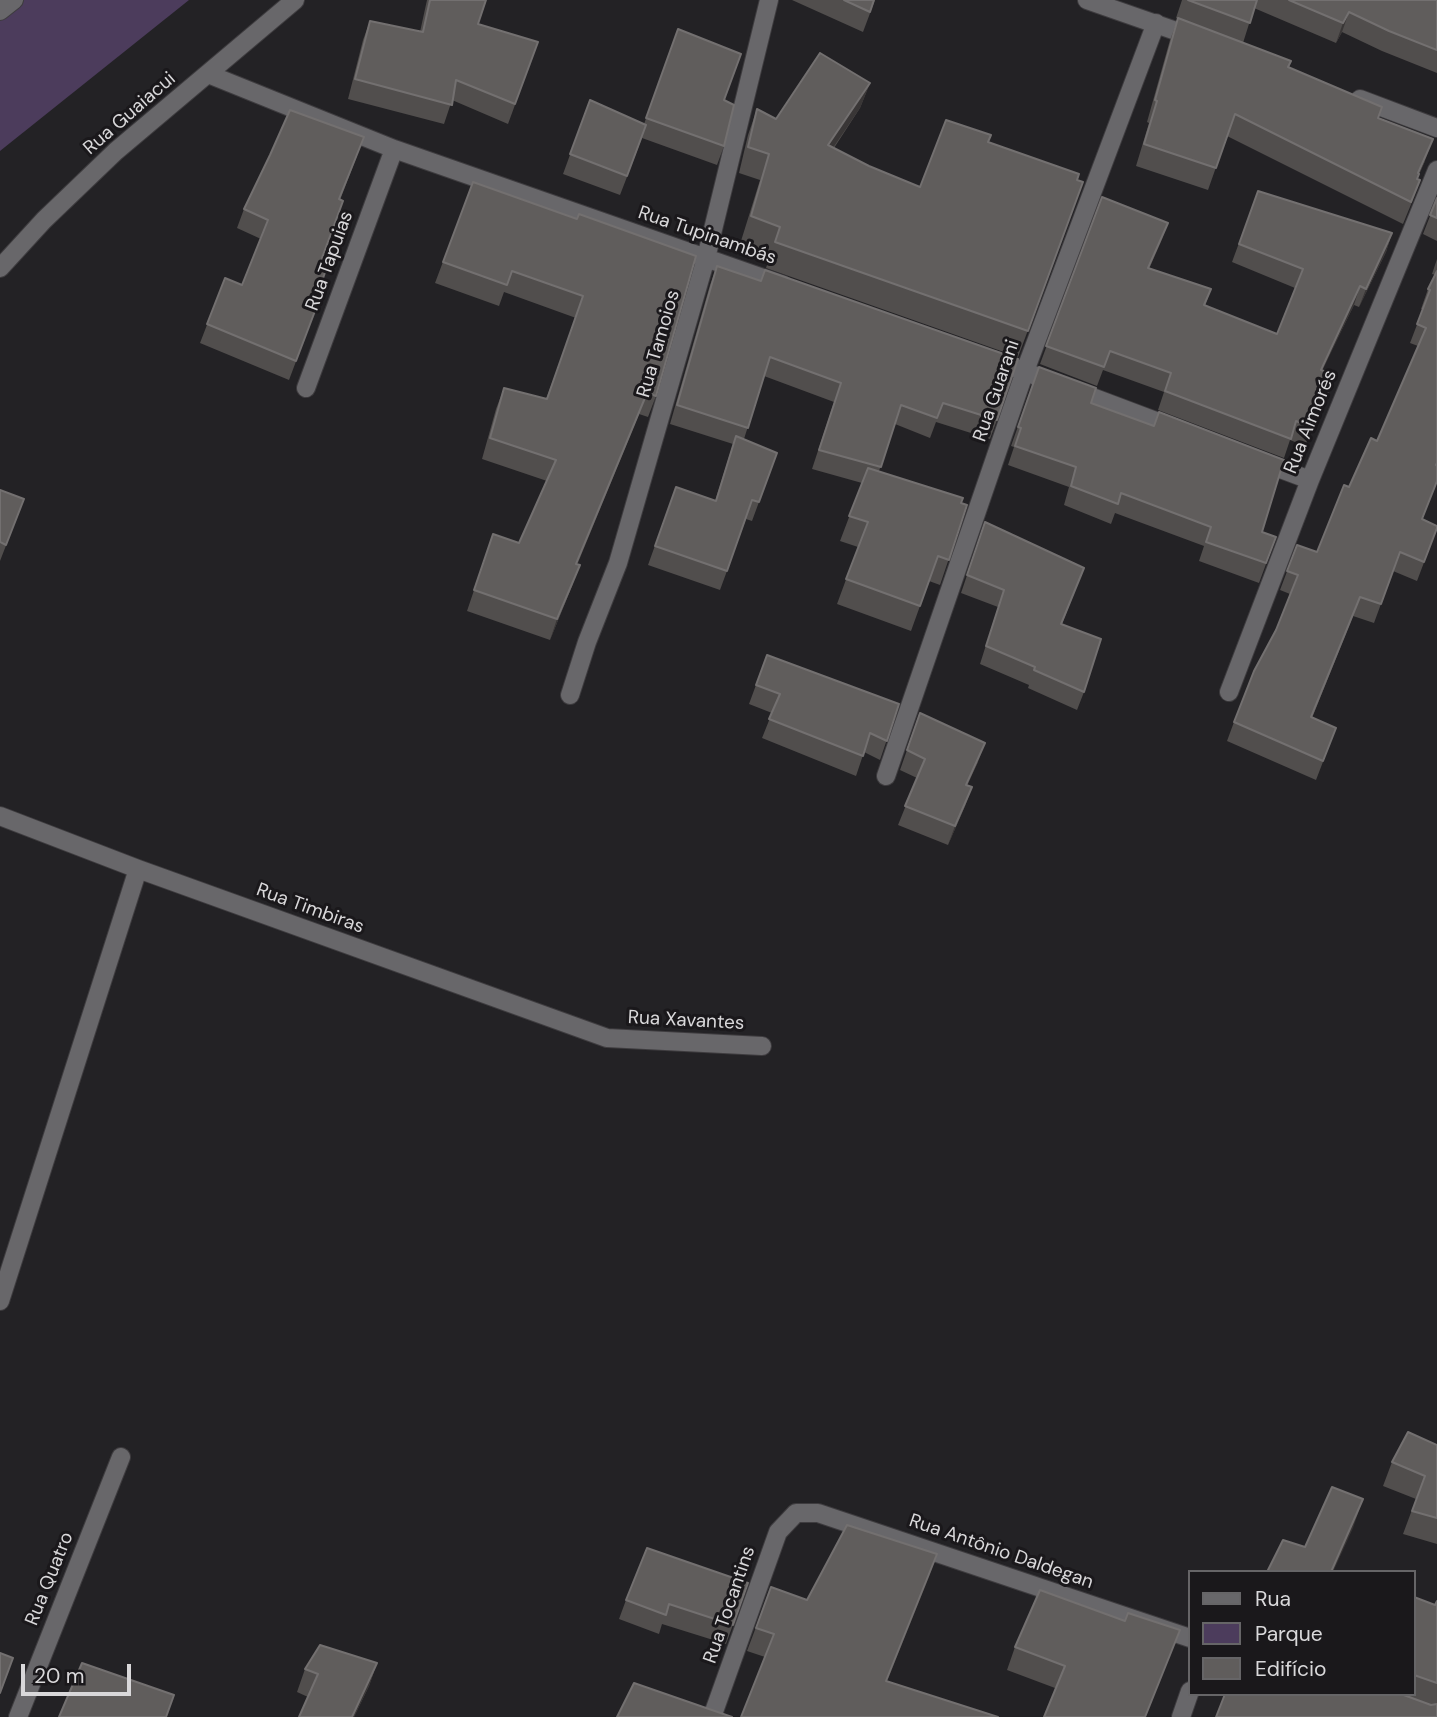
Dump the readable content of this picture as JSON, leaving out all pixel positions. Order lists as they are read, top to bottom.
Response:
{
  "streets": {
    "street": [
      "Rua Guaiacui",
      "Rua Tupinambás",
      "Rua Tapuias",
      "Rua Tamoios",
      "Rua Guarani",
      "Rua Aimorés",
      "Rua Timbiras",
      "Rua Xavantes",
      "Rua Antônio Daldegan",
      "Rua Quatro",
      "Rua Tocantins"
    ]
  },
  "crossings": [
    ["Rua Guaiacui", "Rua Tupinambás"],
    ["Rua Tupinambás", "Rua Tapuias"],
    ["Rua Tupinambás", "Rua Tamoios"],
    ["Rua Timbiras", "Rua Xavantes"],
    ["Rua Antônio Daldegan", "Rua Tocantins"]
  ],
  "legend": ["Rua", "Parque", "Edifício"],
  "scale_bar": "20 m"
}
